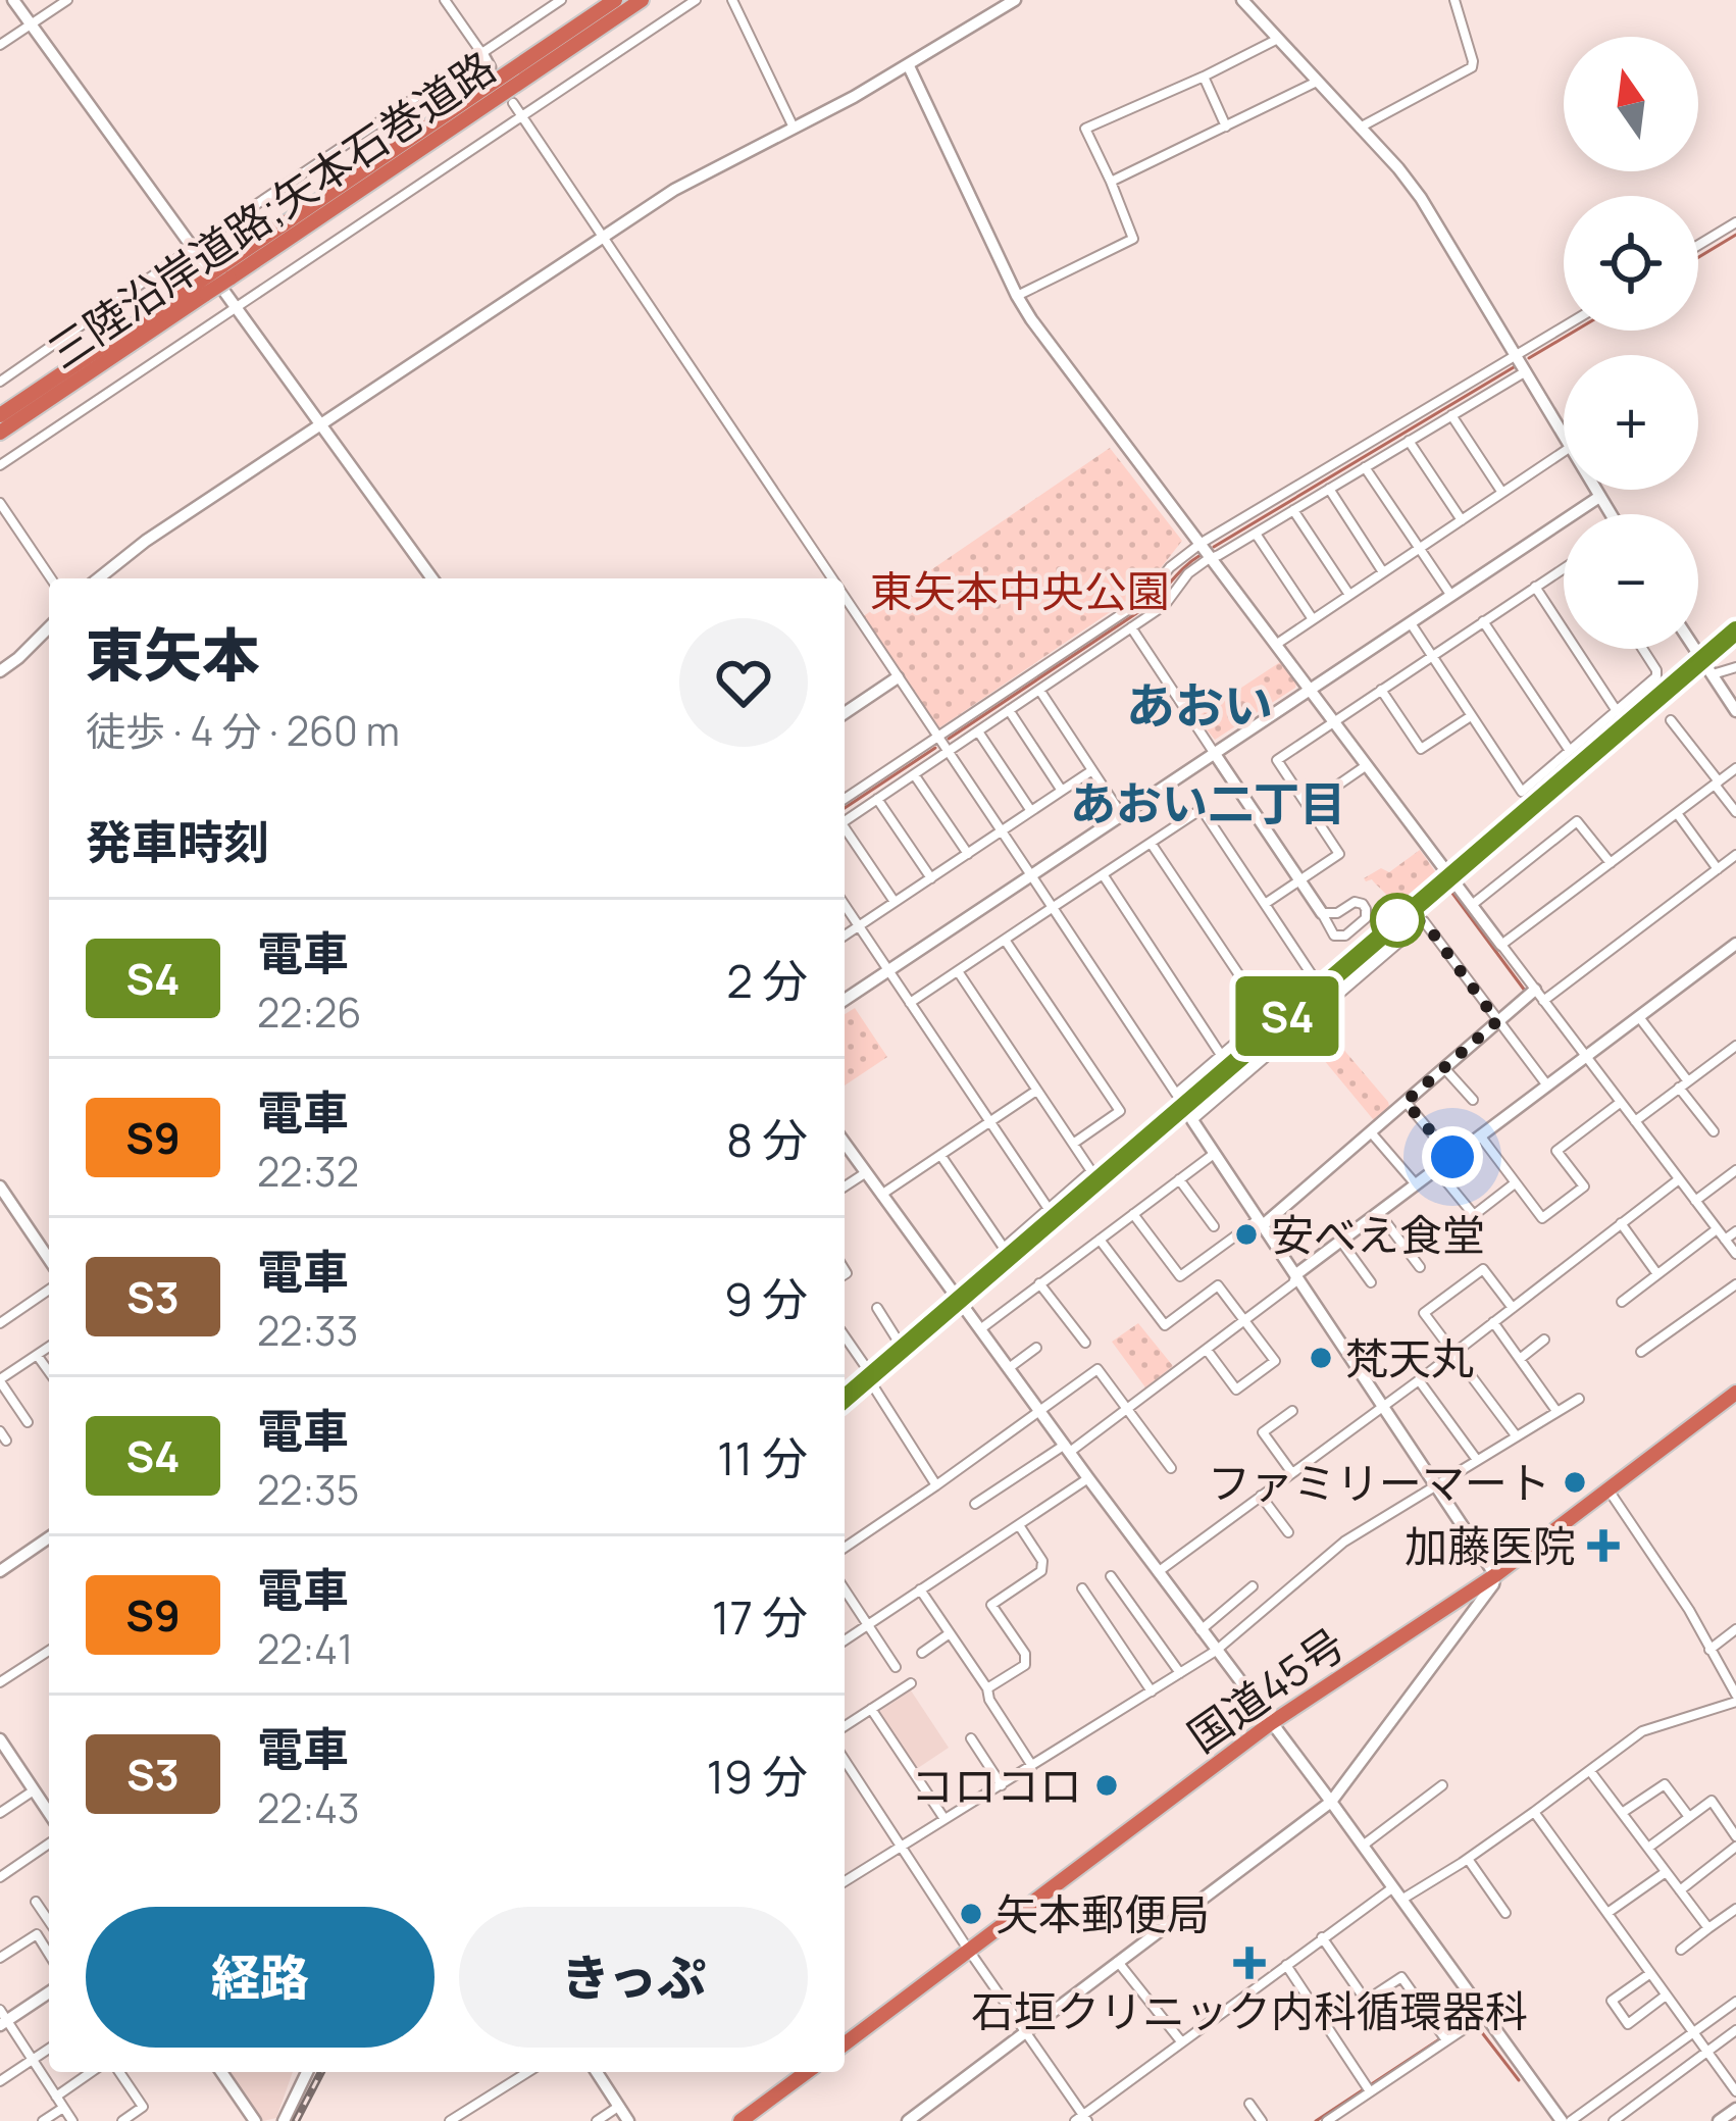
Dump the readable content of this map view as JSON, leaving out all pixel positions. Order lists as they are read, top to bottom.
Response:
{
  "streets": {
    "highway": ["三陸沿岸道路;矢本石巻道路", "国道45号"]
  },
  "districts": ["あおい", "あおい二丁目"],
  "parks": ["東矢本中央公園"],
  "places": {
    "other": [
      "安べえ食堂",
      "梵天丸",
      "ファミリーマート",
      "コロコロ",
      "矢本郵便局"
    ],
    "health": ["加藤医院", "石垣クリニック内科循環器科"]
  },
  "north": "top",
  "page": {
    "on_map": "S4",
    "map_buttons": ["+", "−"],
    "heading": [
      ["東矢本", "徒歩 · 4 分 · 260 m"],
      "発車時刻"
    ],
    "list": [
      {
        "mark": "S4",
        "name": "電車",
        "note": "22:26",
        "value": "2 分"
      },
      {
        "mark": "S9",
        "name": "電車",
        "note": "22:32",
        "value": "8 分"
      },
      {
        "mark": "S3",
        "name": "電車",
        "note": "22:33",
        "value": "9 分"
      },
      {
        "mark": "S4",
        "name": "電車",
        "note": "22:35",
        "value": "11 分"
      },
      {
        "mark": "S9",
        "name": "電車",
        "note": "22:41",
        "value": "17 分"
      },
      {
        "mark": "S3",
        "name": "電車",
        "note": "22:43",
        "value": "19 分"
      }
    ],
    "buttons": ["経路", "きっぷ"]
  }
}
